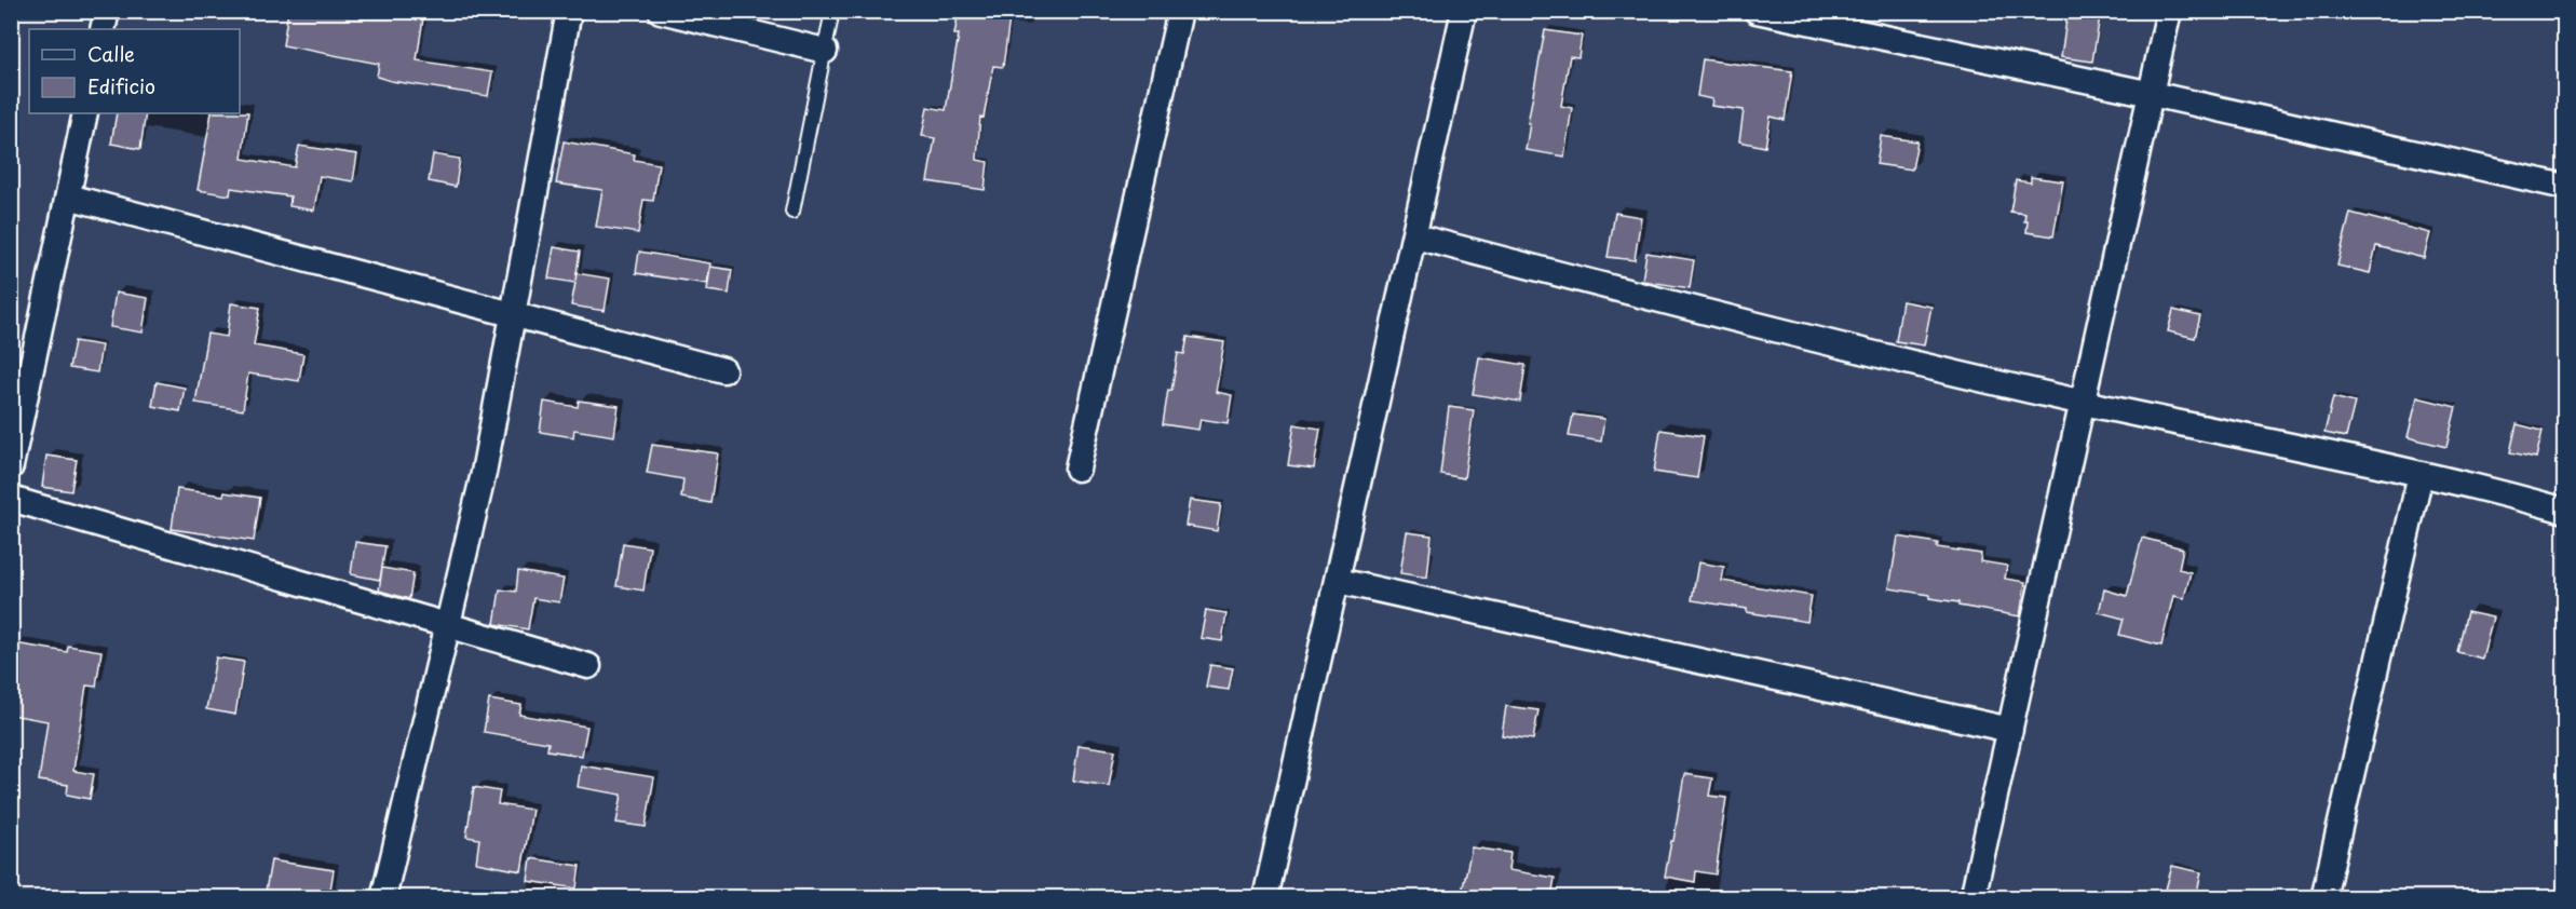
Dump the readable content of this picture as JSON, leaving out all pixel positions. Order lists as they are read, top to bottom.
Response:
{
  "legend": ["Calle", "Edificio"]
}
